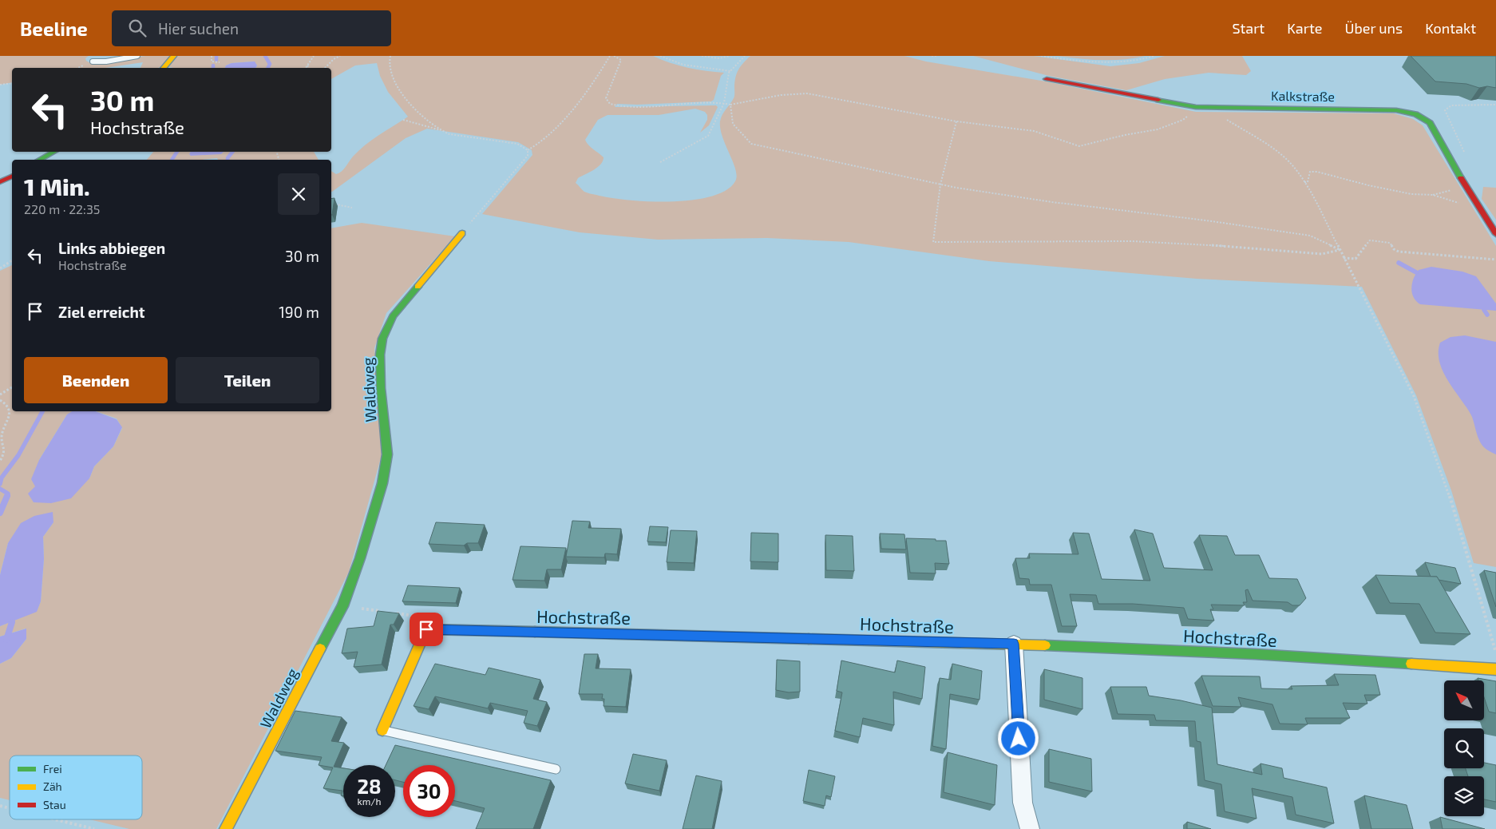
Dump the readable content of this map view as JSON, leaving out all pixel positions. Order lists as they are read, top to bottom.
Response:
{
  "streets": {
    "street": ["Kalkstraße", "Waldweg", "Hochstraße"]
  },
  "legend": ["Frei", "Zäh", "Stau"],
  "north": "top left",
  "page": {
    "header": "Beeline",
    "search": "Hier suchen",
    "nav": [
      "Start",
      "Karte",
      "Über uns",
      "Kontakt"
    ],
    "turn": ["30 m", "Hochstraße"],
    "heading": ["1 Min.", "220 m · 22:35"],
    "list": [
      {
        "name": "Links abbiegen",
        "note": "Hochstraße",
        "value": "30 m"
      },
      {
        "name": "Ziel erreicht",
        "value": "190 m"
      }
    ],
    "buttons": ["Beenden", "Teilen"],
    "speed": "28 km/h",
    "limit": "30"
  }
}
